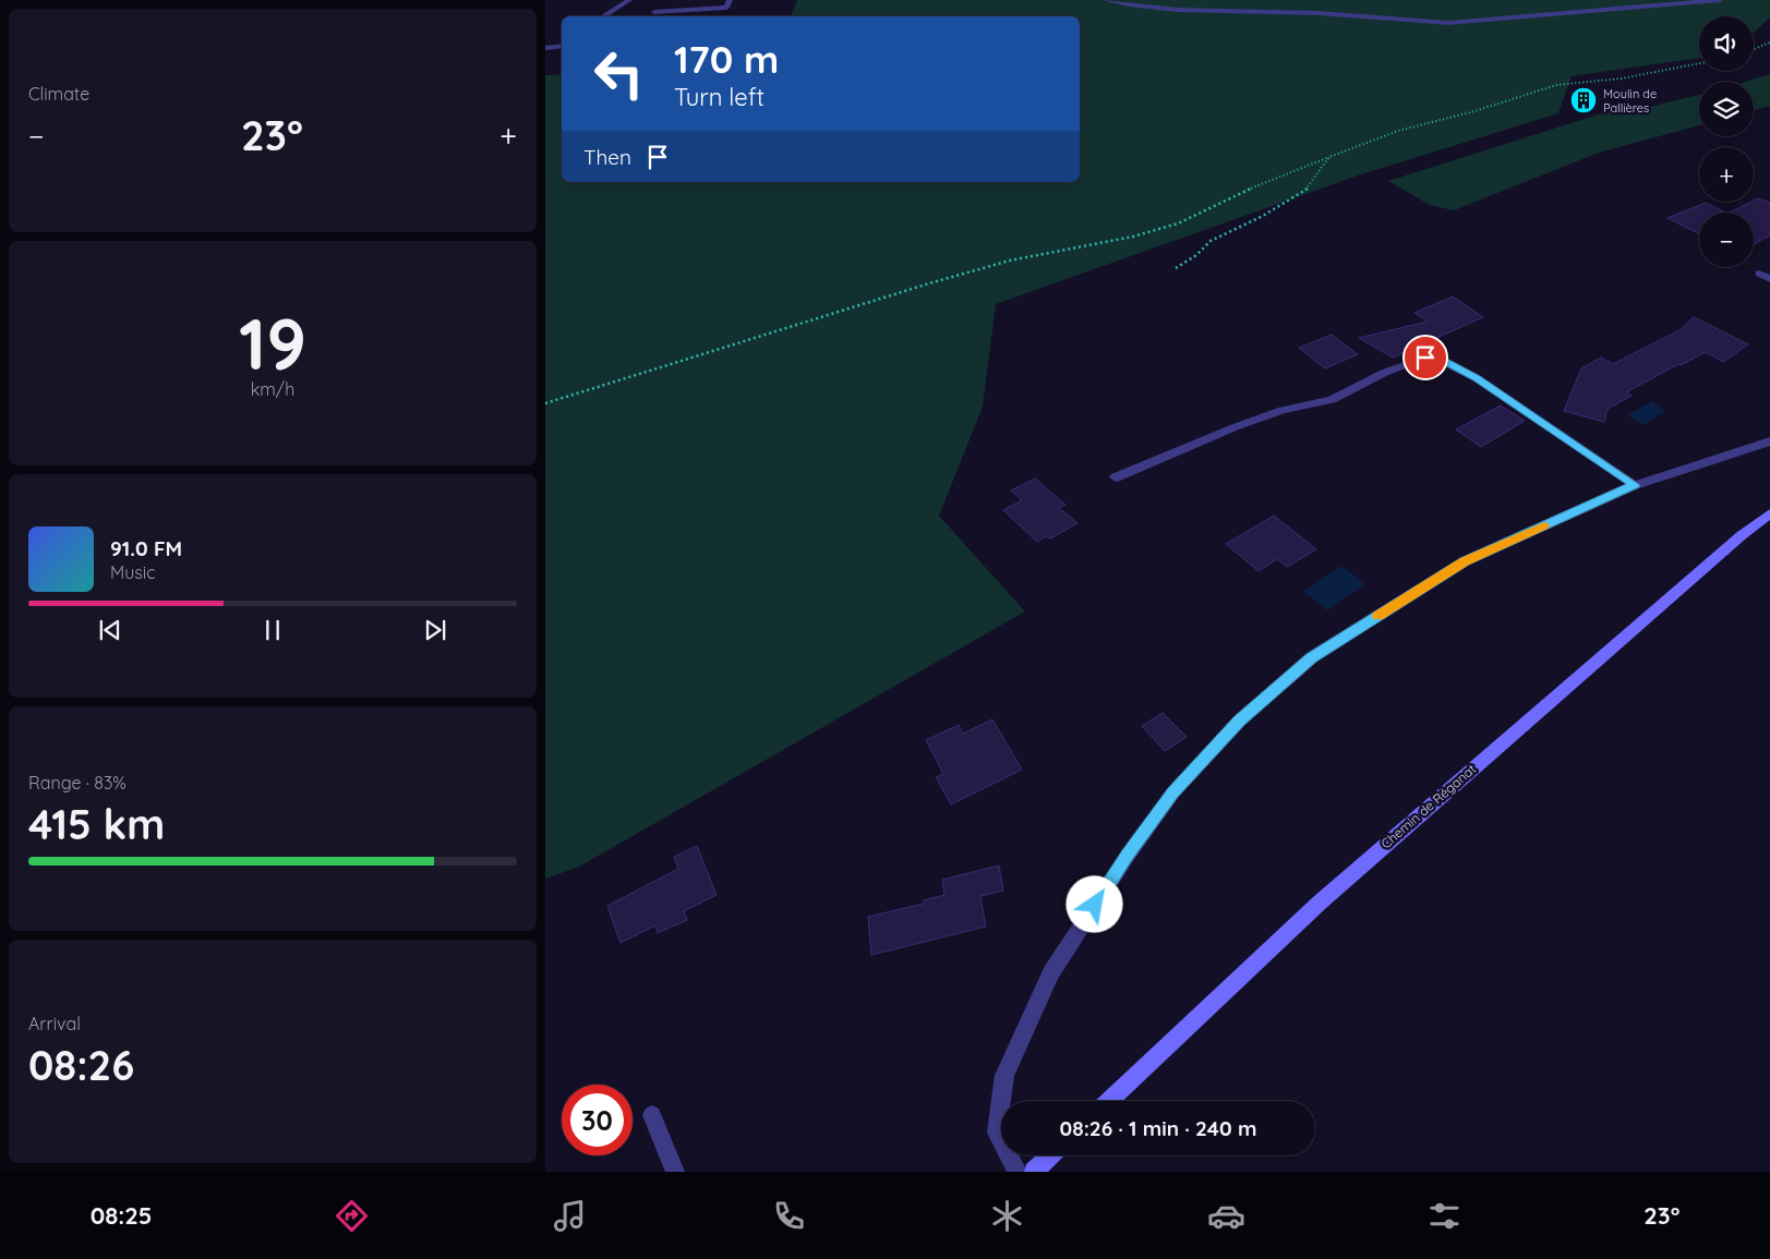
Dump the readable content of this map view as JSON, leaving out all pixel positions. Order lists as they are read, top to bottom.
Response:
{
  "streets": {
    "street": ["Chemin de Réganat"]
  },
  "places": {
    "building": ["Moulin de Pallières"]
  },
  "page": {
    "tile": [
      "Climate",
      ["19", "km/h"],
      ["Range · 83%", "415 km"],
      ["Arrival", "08:26"]
    ],
    "map_buttons": ["+", "−"],
    "turn": ["170 m", "Turn left"],
    "heat": ["−", "23°", "+"],
    "then": "Then",
    "song": ["91.0 FM", "Music"],
    "limit": "30",
    "trip": "08:26 · 1 min · 240 m",
    "tabs": ["08:25", "23°"]
  }
}
